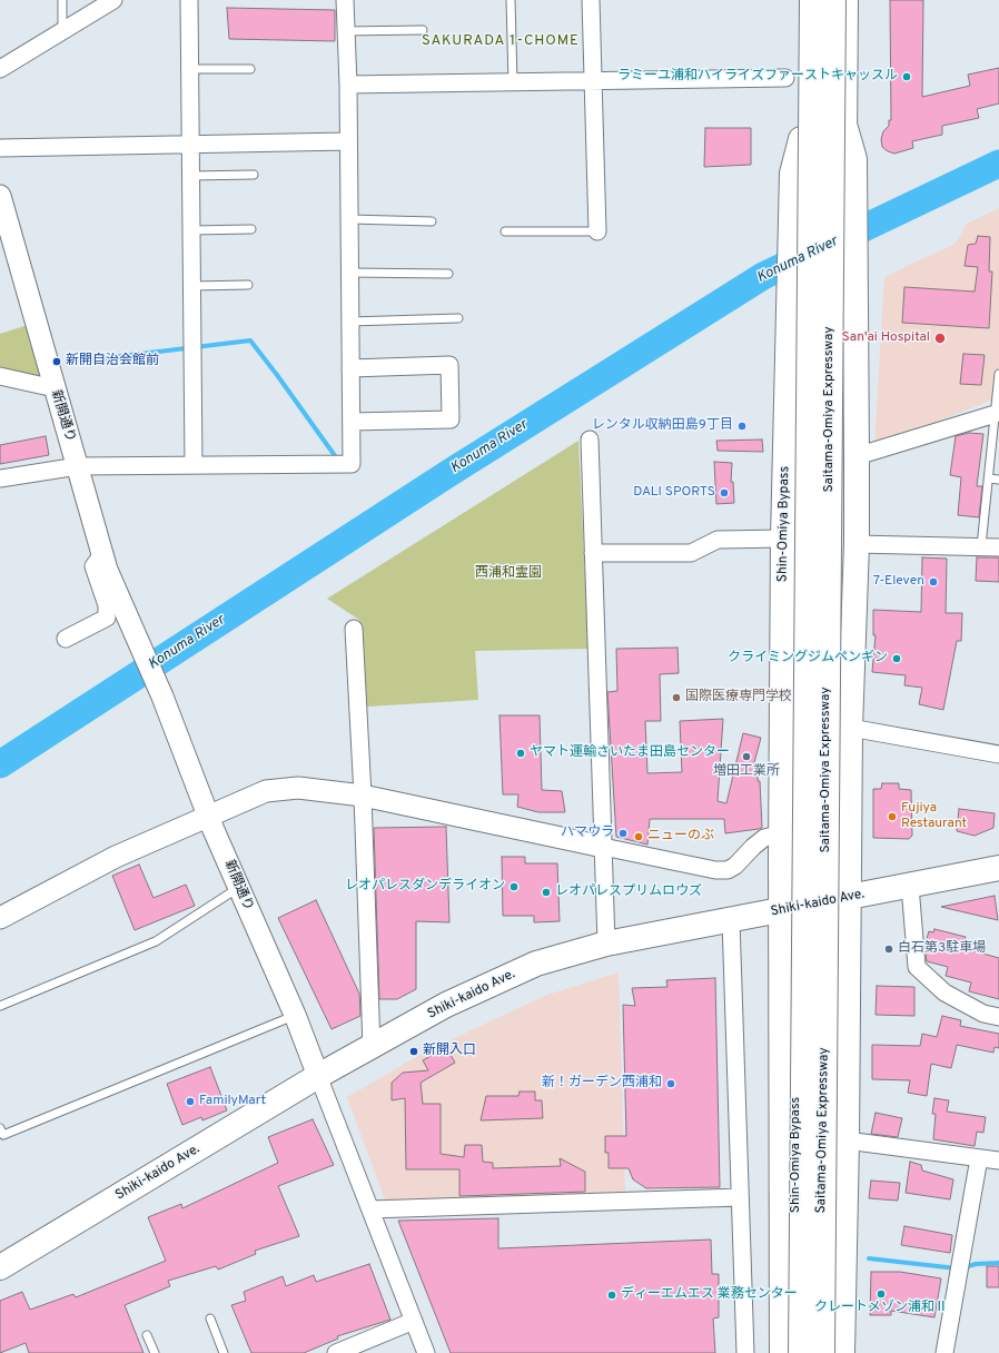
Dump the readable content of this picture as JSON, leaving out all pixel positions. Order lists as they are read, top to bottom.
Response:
{
  "streets": {
    "main road": ["Saitama-Omiya Expressway", "Shin-Omiya Bypass", "Shiki-kaido Ave."],
    "street": ["新開通り"]
  },
  "crossings": [
    ["新開通り", "Shiki-kaido Ave."],
    ["Shin-Omiya Bypass", "Shiki-kaido Ave."]
  ],
  "districts": ["SAKURADA 1-CHOME"],
  "water": ["Konuma River"],
  "parks": ["西浦和霊園"],
  "places": [
    "ラミーユ浦和ハイライズファーストキャッスル",
    "San'ai Hospital",
    "新開自治会館前",
    "レンタル収納田島9丁目",
    "DALI SPORTS",
    "7-Eleven",
    "クライミングジムペンギン",
    "国際医療専門学校",
    "ヤマト運輸さいたま田島センター",
    "増田工業所",
    "Fujiya Restaurant",
    "ハマウラ",
    "ニューのぶ",
    "レオパレスダンデライオン",
    "レオパレスプリムロウズ",
    "白石第3駐車場",
    "新開入口",
    "新！ガーデン西浦和",
    "FamilyMart",
    "クレートメゾン浦和Ⅱ",
    "ディーエムエス 業務センター"
  ]
}
